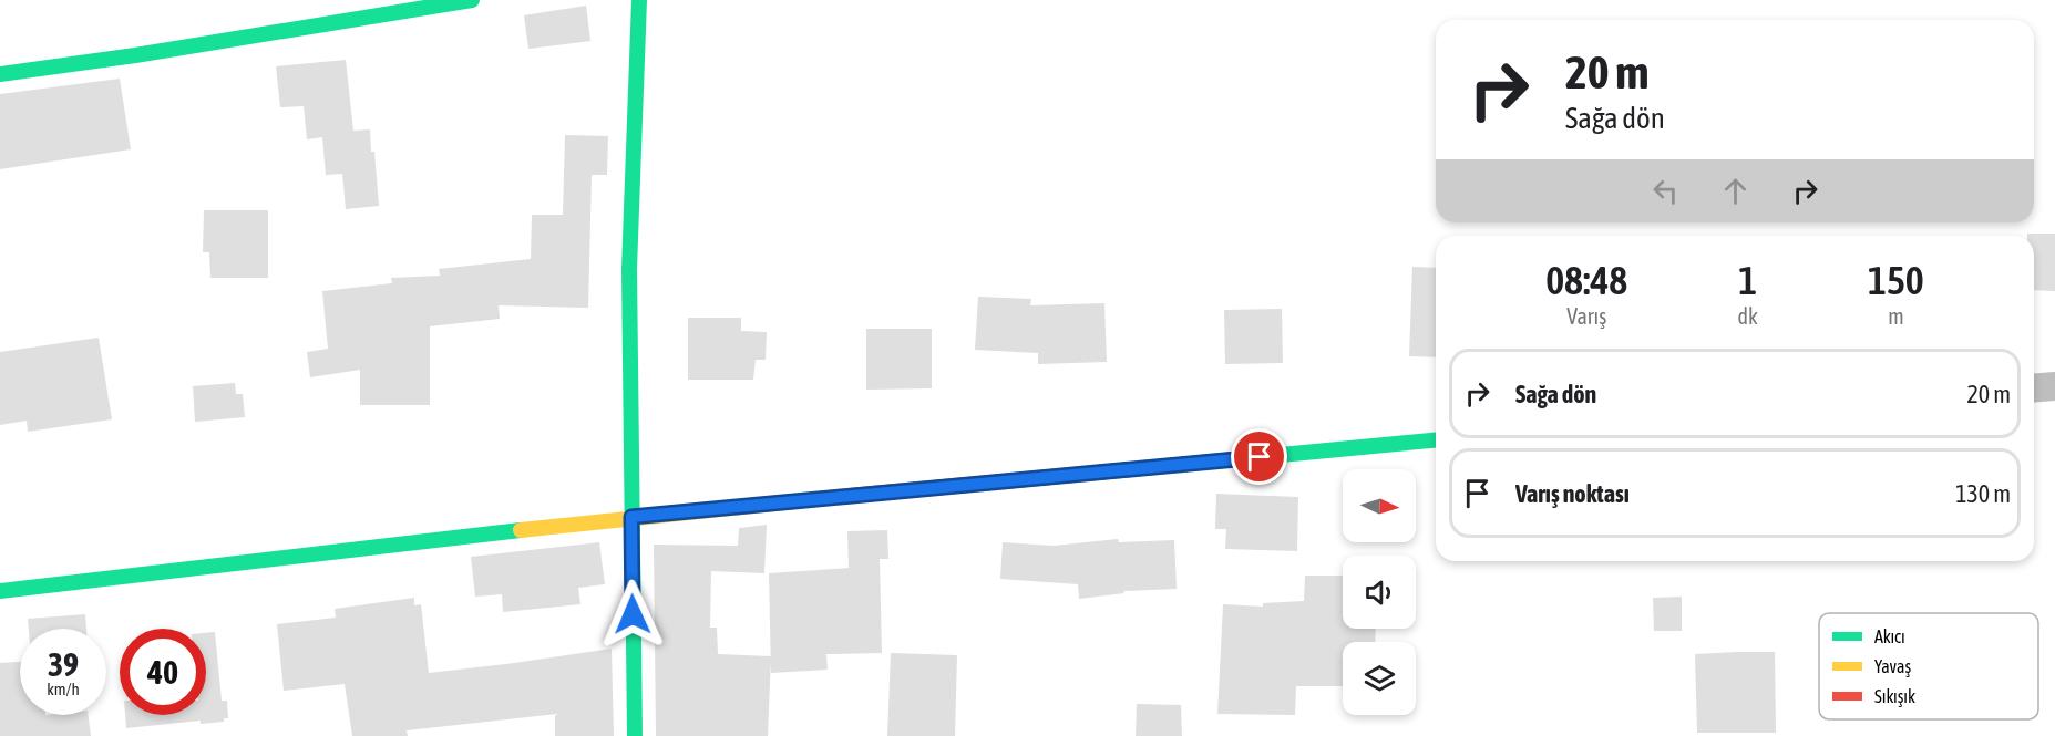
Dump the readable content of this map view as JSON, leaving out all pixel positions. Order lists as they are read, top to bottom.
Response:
{
  "legend": ["Akıcı", "Yavaş", "Sıkışık"],
  "north": "right",
  "page": {
    "turn": ["20 m", "Sağa dön"],
    "eta": [
      "08:48",
      "Varış",
      "1",
      "dk",
      "150",
      "m"
    ],
    "list": [
      {
        "name": "Sağa dön",
        "value": "20 m"
      },
      {
        "name": "Varış noktası",
        "value": "130 m"
      }
    ],
    "speed": "39 km/h",
    "limit": "40"
  }
}
